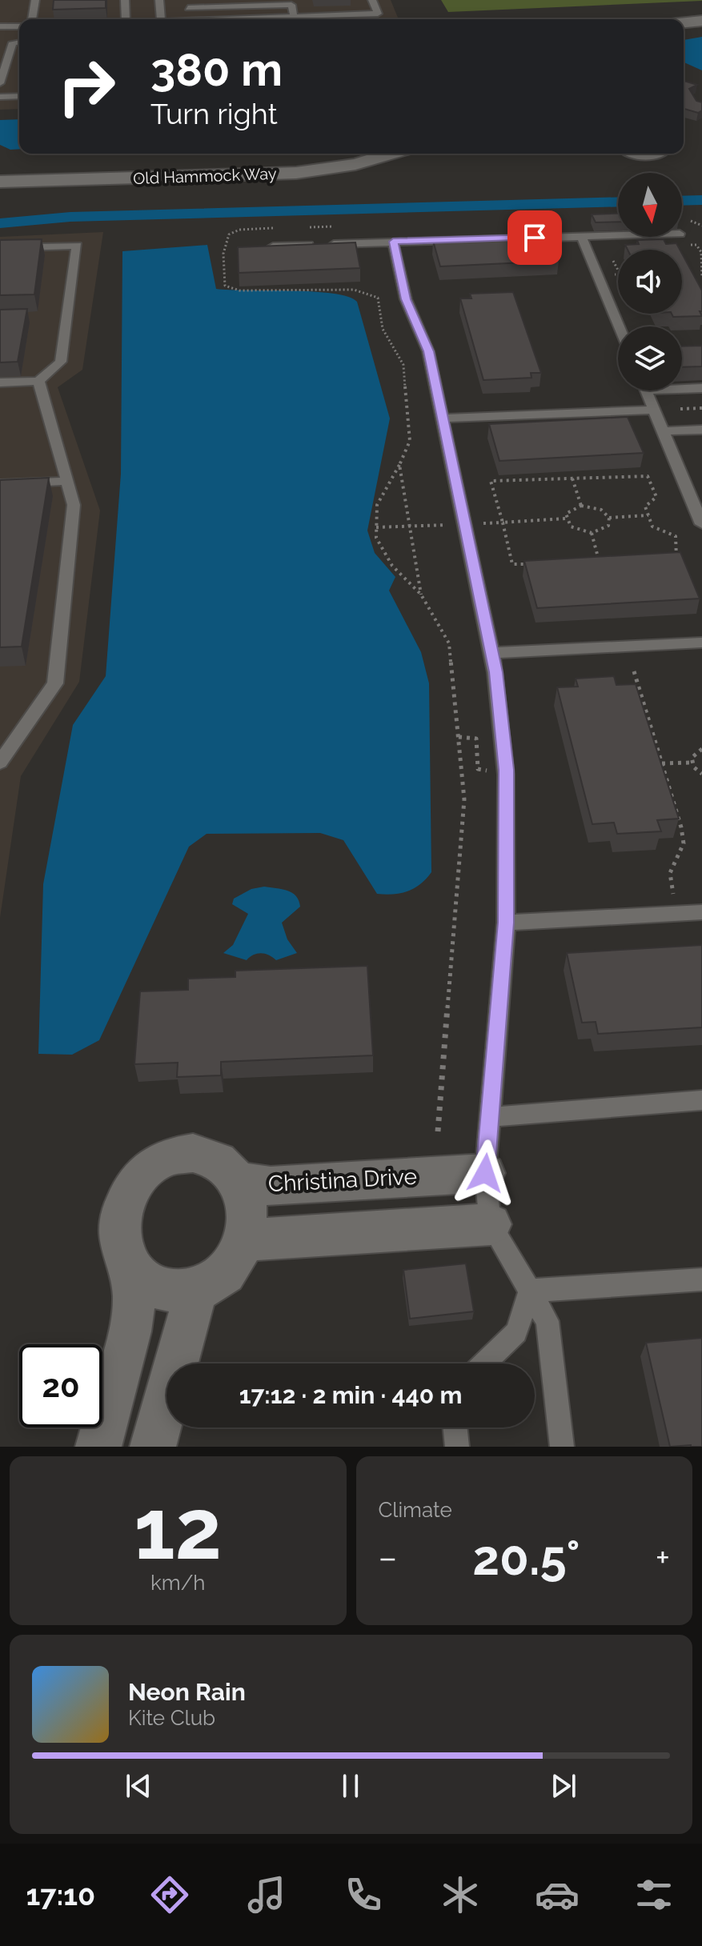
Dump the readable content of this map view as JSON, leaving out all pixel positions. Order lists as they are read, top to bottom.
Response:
{
  "streets": {
    "street": ["Old Hammock Way", "Christina Drive"]
  },
  "north": "bottom",
  "page": {
    "turn": ["380 m", "Turn right"],
    "limit": "20",
    "trip": "17:12 · 2 min · 440 m",
    "tile": [
      ["12", "km/h"],
      "Climate"
    ],
    "heat": ["−", "20.5°", "+"],
    "song": ["Neon Rain", "Kite Club"],
    "tabs": "17:10"
  }
}
